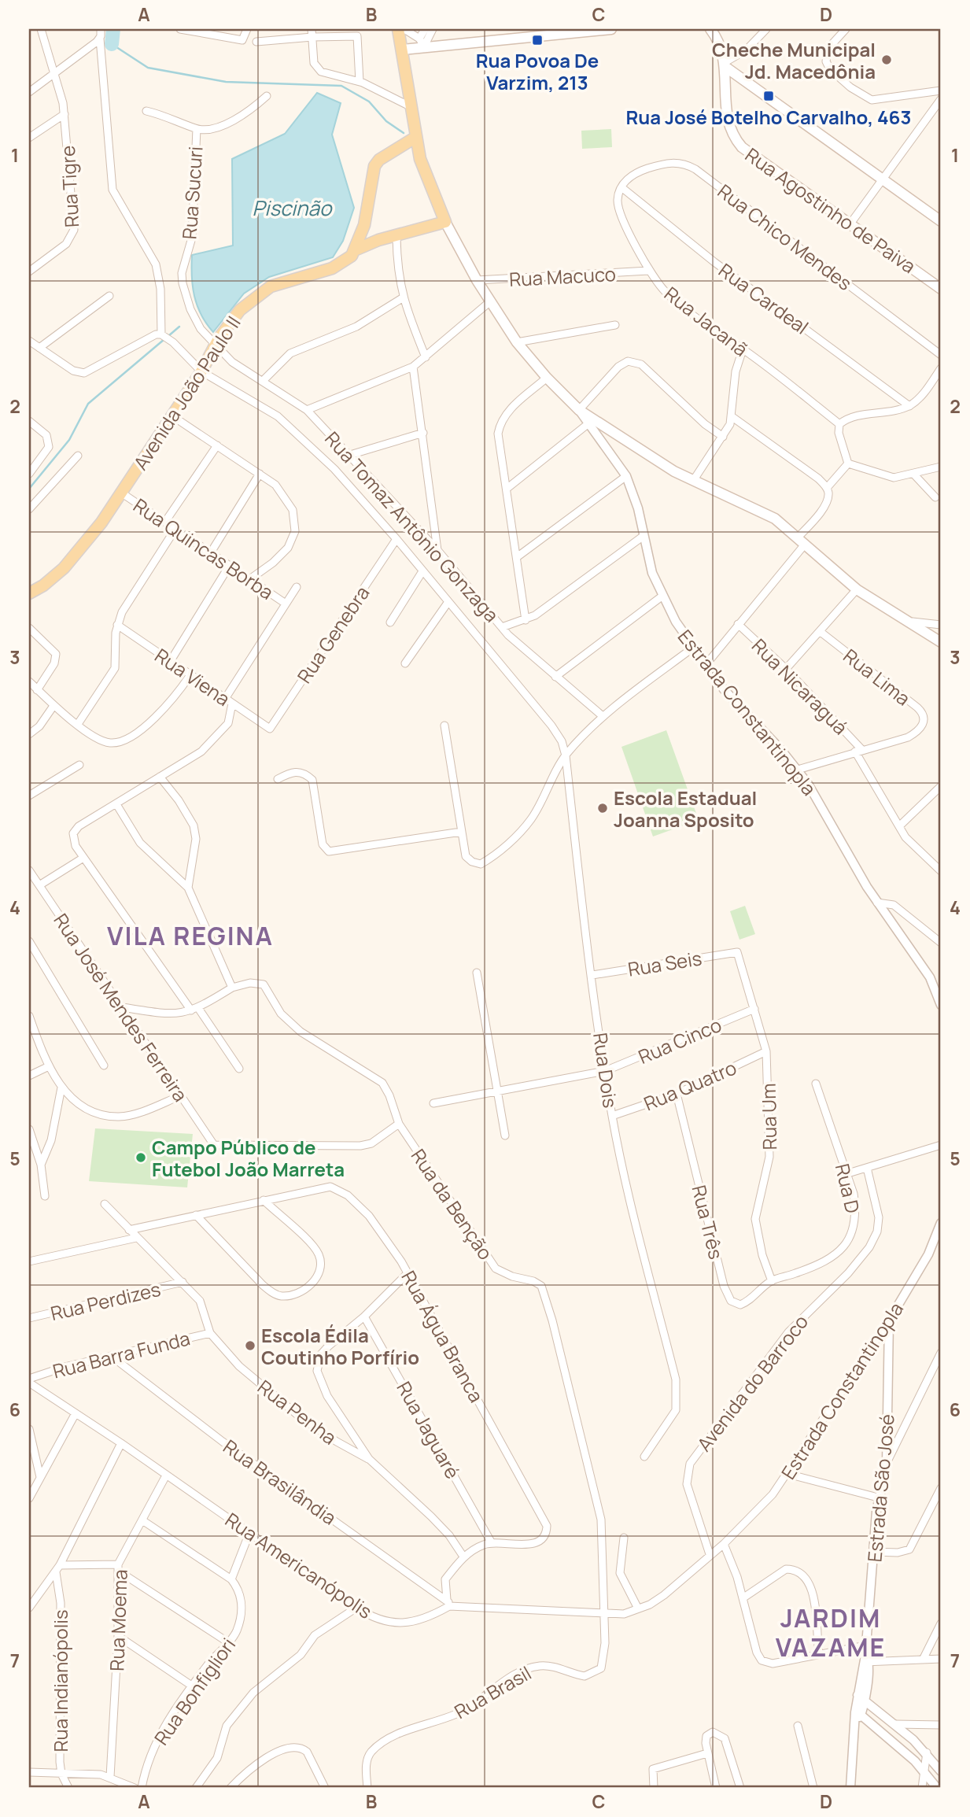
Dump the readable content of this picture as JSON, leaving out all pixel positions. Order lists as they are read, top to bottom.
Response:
{
  "streets": {
    "main road": ["Rua Agostinho de Paiva", "Avenida João Paulo II"],
    "street": [
      "Rua Tigre",
      "Rua Sucuri",
      "Rua Chico Mendes",
      "Rua Macuco",
      "Rua Cardeal",
      "Rua Jacanã",
      "Rua Tomaz Antônio Gonzaga",
      "Rua Quincas Borba",
      "Rua Genebra",
      "Rua Viena",
      "Rua Lima",
      "Rua Nicaraguá",
      "Estrada Constantinopla",
      "Rua Seis",
      "Rua José Mendes Ferreira",
      "Rua Cinco",
      "Rua Dois",
      "Rua Quatro",
      "Rua Um",
      "Rua D",
      "Rua da Benção",
      "Rua Três",
      "Rua Perdizes",
      "Rua Água Branca",
      "Rua Barra Funda",
      "Avenida do Barroco",
      "Rua Penha",
      "Rua Jaguaré",
      "Rua Brasilândia",
      "Estrada São José",
      "Rua Americanópolis",
      "Rua Moema",
      "Rua Indianópolis",
      "Rua Bonfigliori",
      "Rua Brasil"
    ]
  },
  "crossings": [
    ["Rua Sucuri", "Avenida João Paulo II"],
    ["Rua Sucuri", "Rua Tomaz Antônio Gonzaga"],
    ["Rua Chico Mendes", "Rua Cardeal"],
    ["Rua Chico Mendes", "Rua Jacanã"],
    ["Rua Macuco", "Rua Jacanã"],
    ["Rua Cardeal", "Rua Jacanã"],
    ["Avenida João Paulo II", "Rua Tomaz Antônio Gonzaga"],
    ["Avenida João Paulo II", "Rua Quincas Borba"],
    ["Avenida João Paulo II", "Rua Dois"],
    ["Rua Genebra", "Rua Viena"],
    ["Rua Genebra", "Rua Dois"],
    ["Rua Lima", "Rua Nicaraguá"],
    ["Rua Lima", "Estrada Constantinopla"],
    ["Estrada Constantinopla", "Estrada São José"],
    ["Rua Seis", "Rua Dois"],
    ["Rua Seis", "Rua Um"],
    ["Rua José Mendes Ferreira", "Rua da Benção"],
    ["Rua Cinco", "Rua Dois"],
    ["Rua Cinco", "Rua Um"],
    ["Rua Dois", "Rua Quatro"],
    ["Rua Quatro", "Rua Um"],
    ["Rua Quatro", "Rua Três"],
    ["Rua Um", "Rua D"],
    ["Rua Um", "Rua Três"],
    ["Rua D", "Rua Três"],
    ["Rua da Benção", "Rua Americanópolis"],
    ["Rua da Benção", "Rua Brasil"],
    ["Rua Perdizes", "Rua Barra Funda"],
    ["Rua Água Branca", "Rua Barra Funda"],
    ["Rua Água Branca", "Rua Jaguaré"],
    ["Rua Água Branca", "Rua Brasilândia"],
    ["Rua Água Branca", "Rua Americanópolis"],
    ["Rua Barra Funda", "Rua Penha"],
    ["Rua Barra Funda", "Rua Brasilândia"],
    ["Rua Brasilândia", "Rua Americanópolis"],
    ["Rua Americanópolis", "Rua Moema"],
    ["Rua Americanópolis", "Rua Brasil"]
  ],
  "districts": ["VILA REGINA", "JARDIM VAZAME"],
  "water": ["Piscinão"],
  "places": {
    "transit": ["Rua Povoa De Varzim, 213", "Rua José Botelho Carvalho, 463"],
    "other": [
      "Cheche Municipal Jd. Macedônia",
      "Escola Estadual Joanna Sposito",
      "Campo Público de Futebol João Marreta",
      "Escola Édila Coutinho Porfírio"
    ]
  },
  "grid": {
    "columns": [
      "A",
      "B",
      "C",
      "D"
    ],
    "rows": [
      "1",
      "2",
      "3",
      "4",
      "5",
      "6",
      "7"
    ]
  }
}
